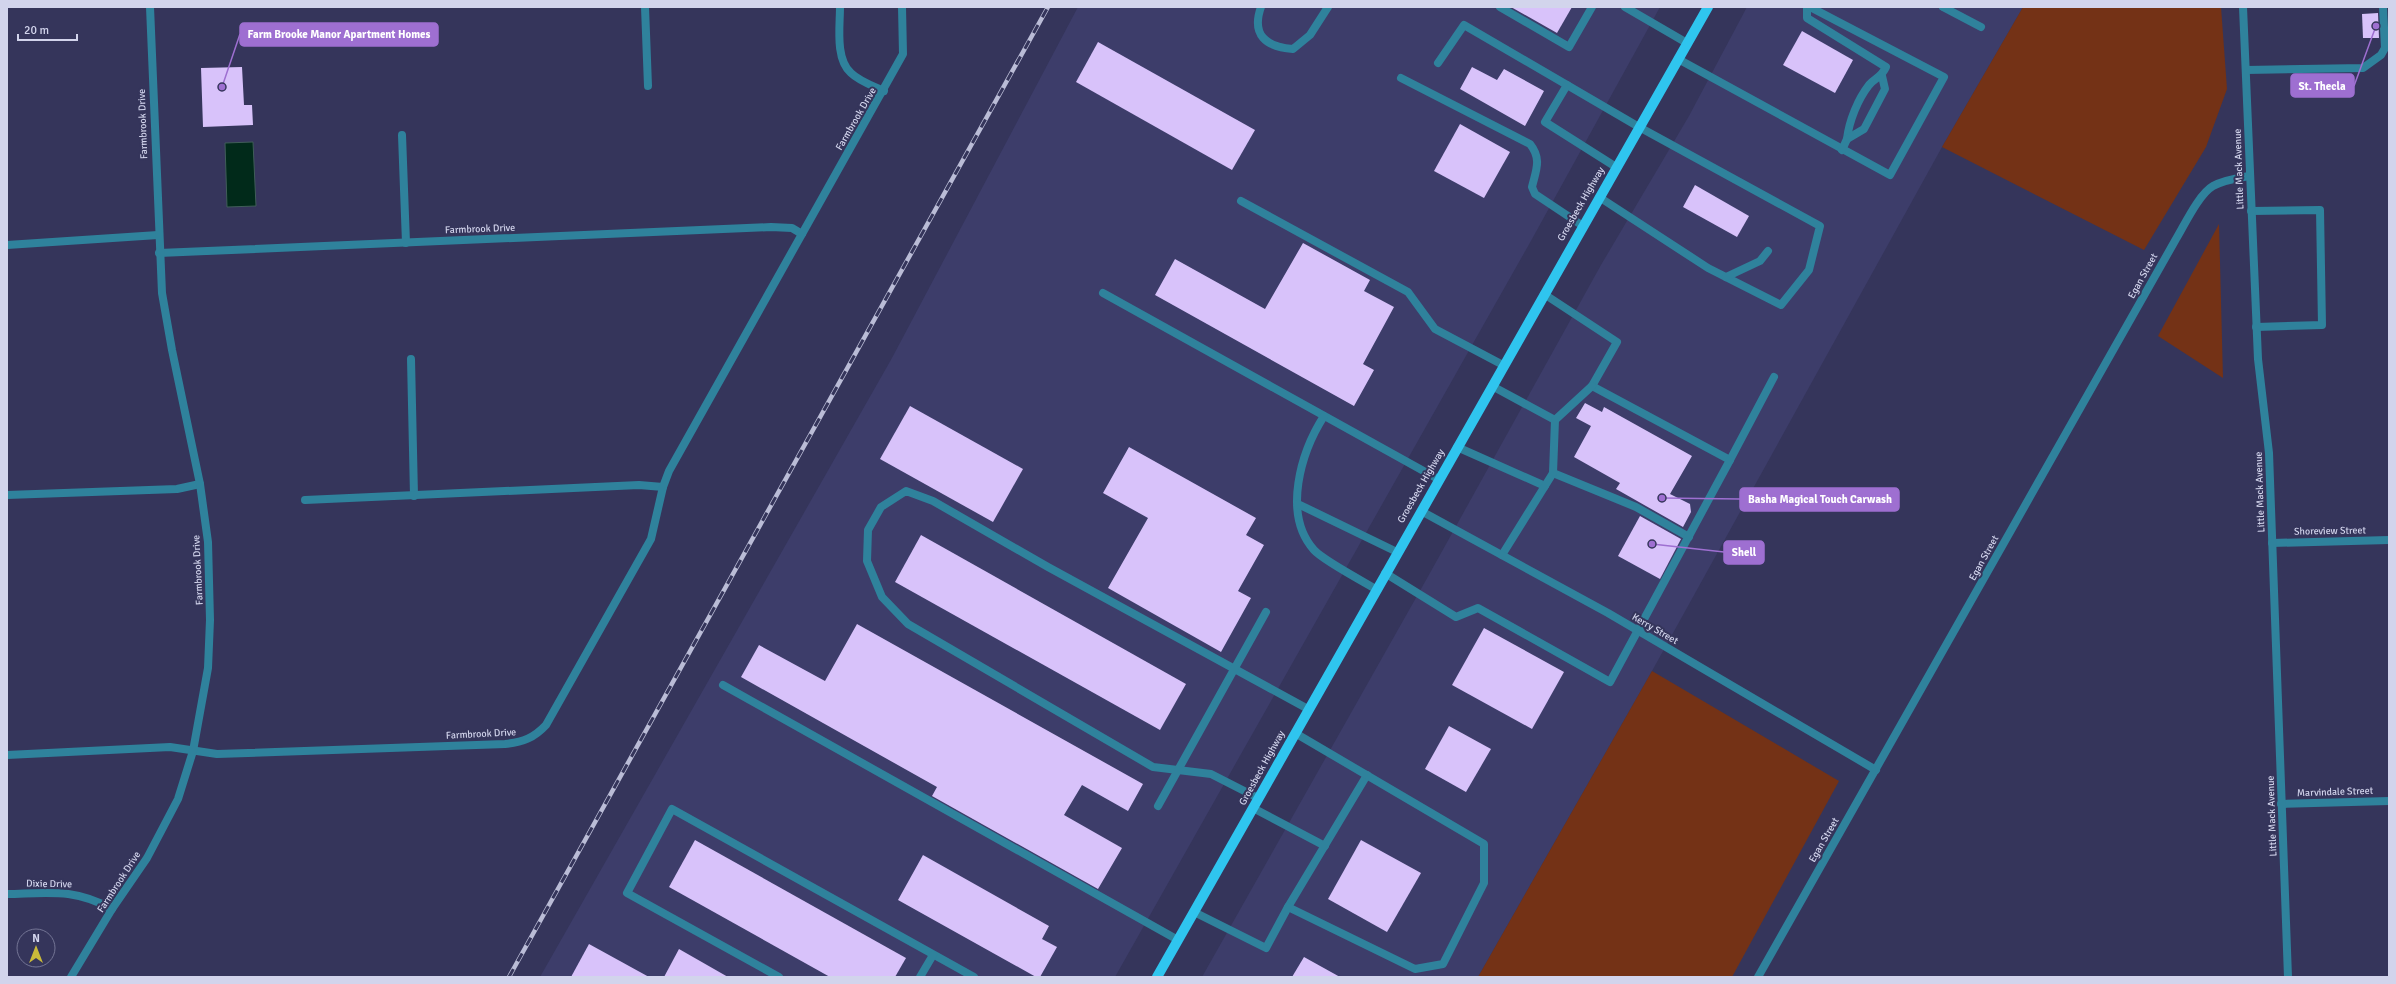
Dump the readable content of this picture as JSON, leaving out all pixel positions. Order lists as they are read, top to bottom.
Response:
{
  "streets": {
    "main road": ["Groesbeck Highway"],
    "street": [
      "Farmbrook Drive",
      "Little Mack Avenue",
      "Egan Street",
      "Shoreview Street",
      "Kerry Street",
      "Marvindale Street",
      "Dixie Drive"
    ]
  },
  "crossings": [
    ["Farmbrook Drive", "Dixie Drive"],
    ["Little Mack Avenue", "Egan Street"],
    ["Little Mack Avenue", "Shoreview Street"],
    ["Little Mack Avenue", "Marvindale Street"],
    ["Groesbeck Highway", "Kerry Street"],
    ["Egan Street", "Kerry Street"]
  ],
  "places": [
    "St. Thecla",
    "Farm Brooke Manor Apartment Homes",
    "Basha Magical Touch Carwash",
    "Shell"
  ],
  "scale_bar": "20 m",
  "north": "top"
}
